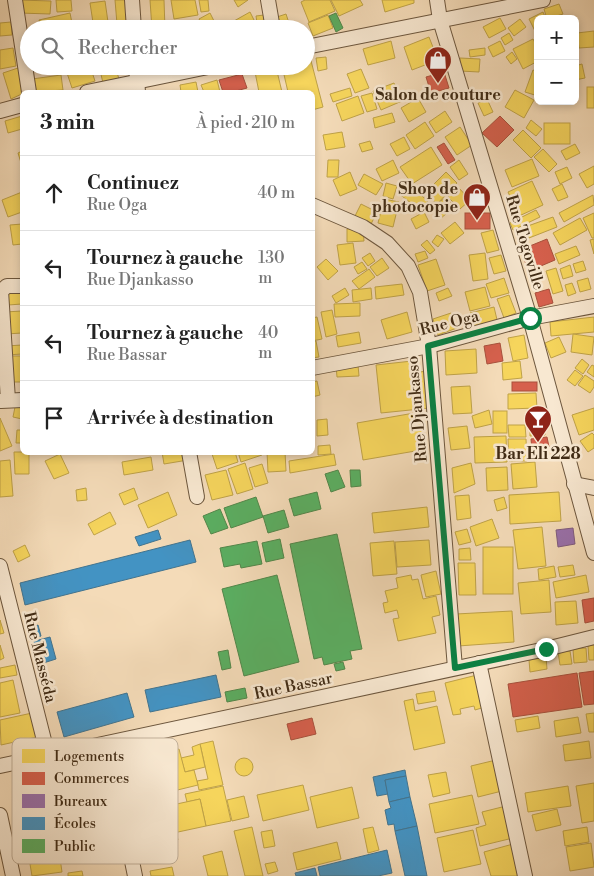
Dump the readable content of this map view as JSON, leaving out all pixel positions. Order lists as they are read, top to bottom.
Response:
{
  "streets": {
    "street": [
      "Rue Togoville",
      "Rue Oga",
      "Rue Djankasso",
      "Rue Masséda",
      "Rue Bassar"
    ]
  },
  "crossings": [
    ["Rue Togoville", "Rue Oga"],
    ["Rue Oga", "Rue Djankasso"],
    ["Rue Djankasso", "Rue Bassar"]
  ],
  "places": {
    "shop": ["Salon de couture", "Shop de photocopie"],
    "bar": ["Bar Eli 228"]
  },
  "legend": [
    "Logements",
    "Commerces",
    "Bureaux",
    "Écoles",
    "Public"
  ],
  "page": {
    "map_buttons": ["+", "−"],
    "search": "Rechercher",
    "heading": ["3 min", "À pied · 210 m"],
    "list": [
      ["Continuez", "Rue Oga", "40 m"],
      ["Tournez à gauche", "Rue Djankasso", "130 m"],
      ["Tournez à gauche", "Rue Bassar", "40 m"],
      "Arrivée à destination"
    ]
  }
}
